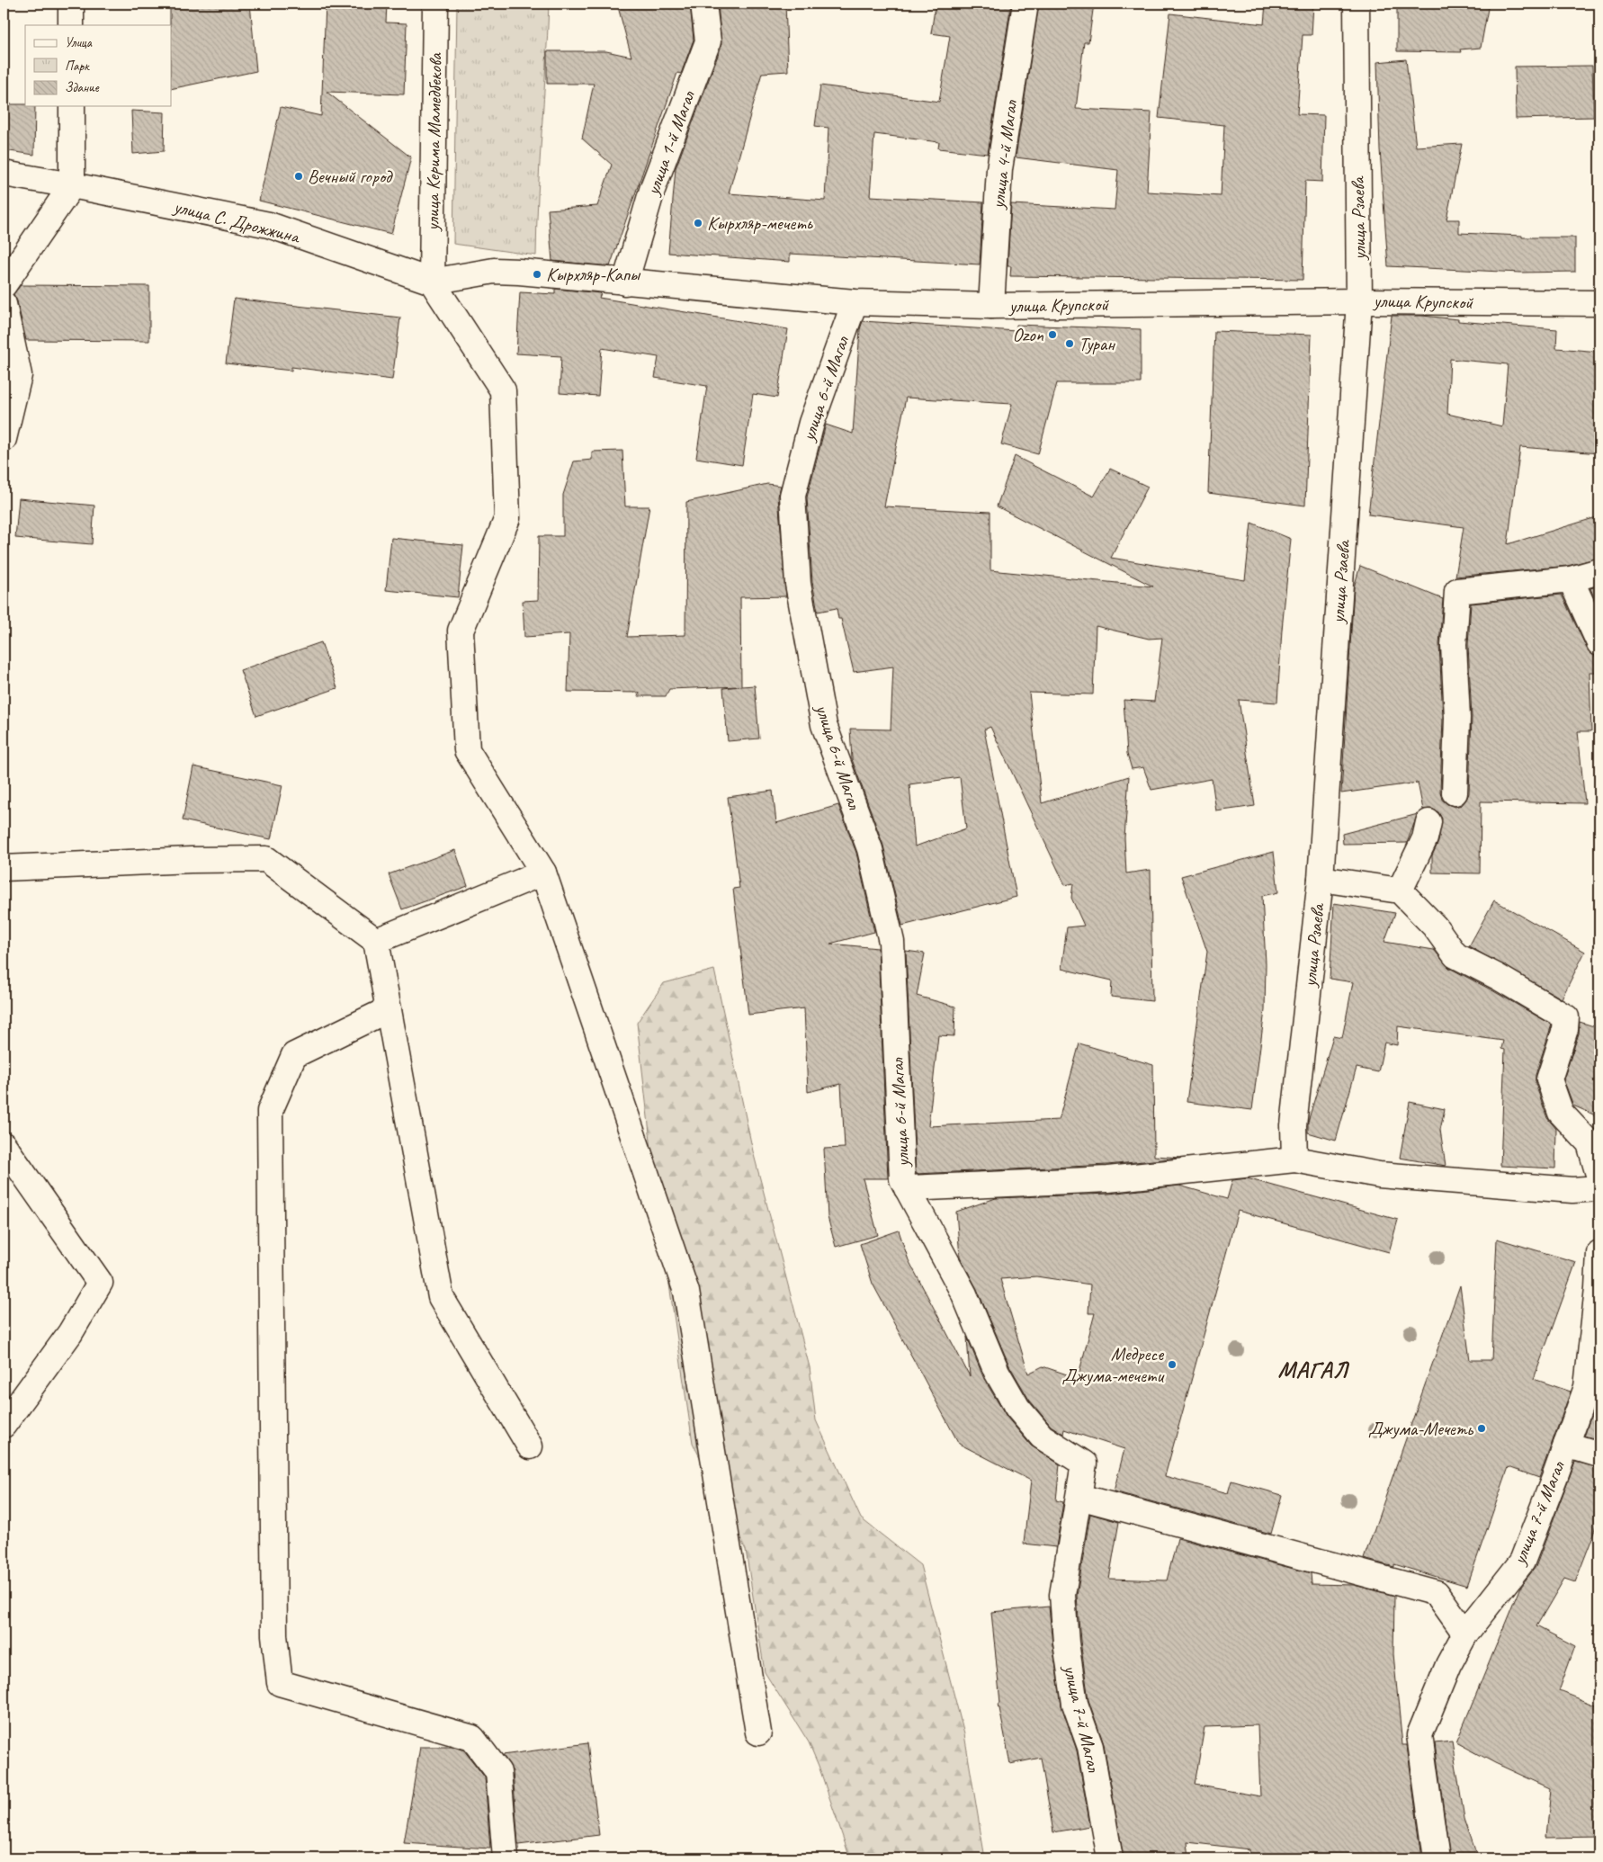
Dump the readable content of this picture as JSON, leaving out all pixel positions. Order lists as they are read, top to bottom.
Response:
{
  "streets": {
    "street": [
      "улица Керима Мамедбекова",
      "улица 1-й Магал",
      "улица 4-й Магал",
      "улица Рзаева",
      "улица С. Дрожжина",
      "улица Крупской",
      "улица 6-й Магал",
      "улица 7-й Магал"
    ]
  },
  "crossings": [
    ["улица Керима Мамедбекова", "улица С. Дрожжина"],
    ["улица 1-й Магал", "улица Крупской"],
    ["улица 4-й Магал", "улица Крупской"],
    ["улица Рзаева", "улица Крупской"],
    ["улица С. Дрожжина", "улица Крупской"],
    ["улица Крупской", "улица 6-й Магал"],
    ["улица 6-й Магал", "улица 7-й Магал"]
  ],
  "districts": ["МАГАЛ"],
  "places": [
    "Вечный город",
    "Кырхляр-мечеть",
    "Кырхляр-Капы",
    "Ozon",
    "Туран",
    "Медресе Джума-мечети",
    "Джума-Мечеть"
  ],
  "legend": ["Улица", "Парк", "Здание"]
}
